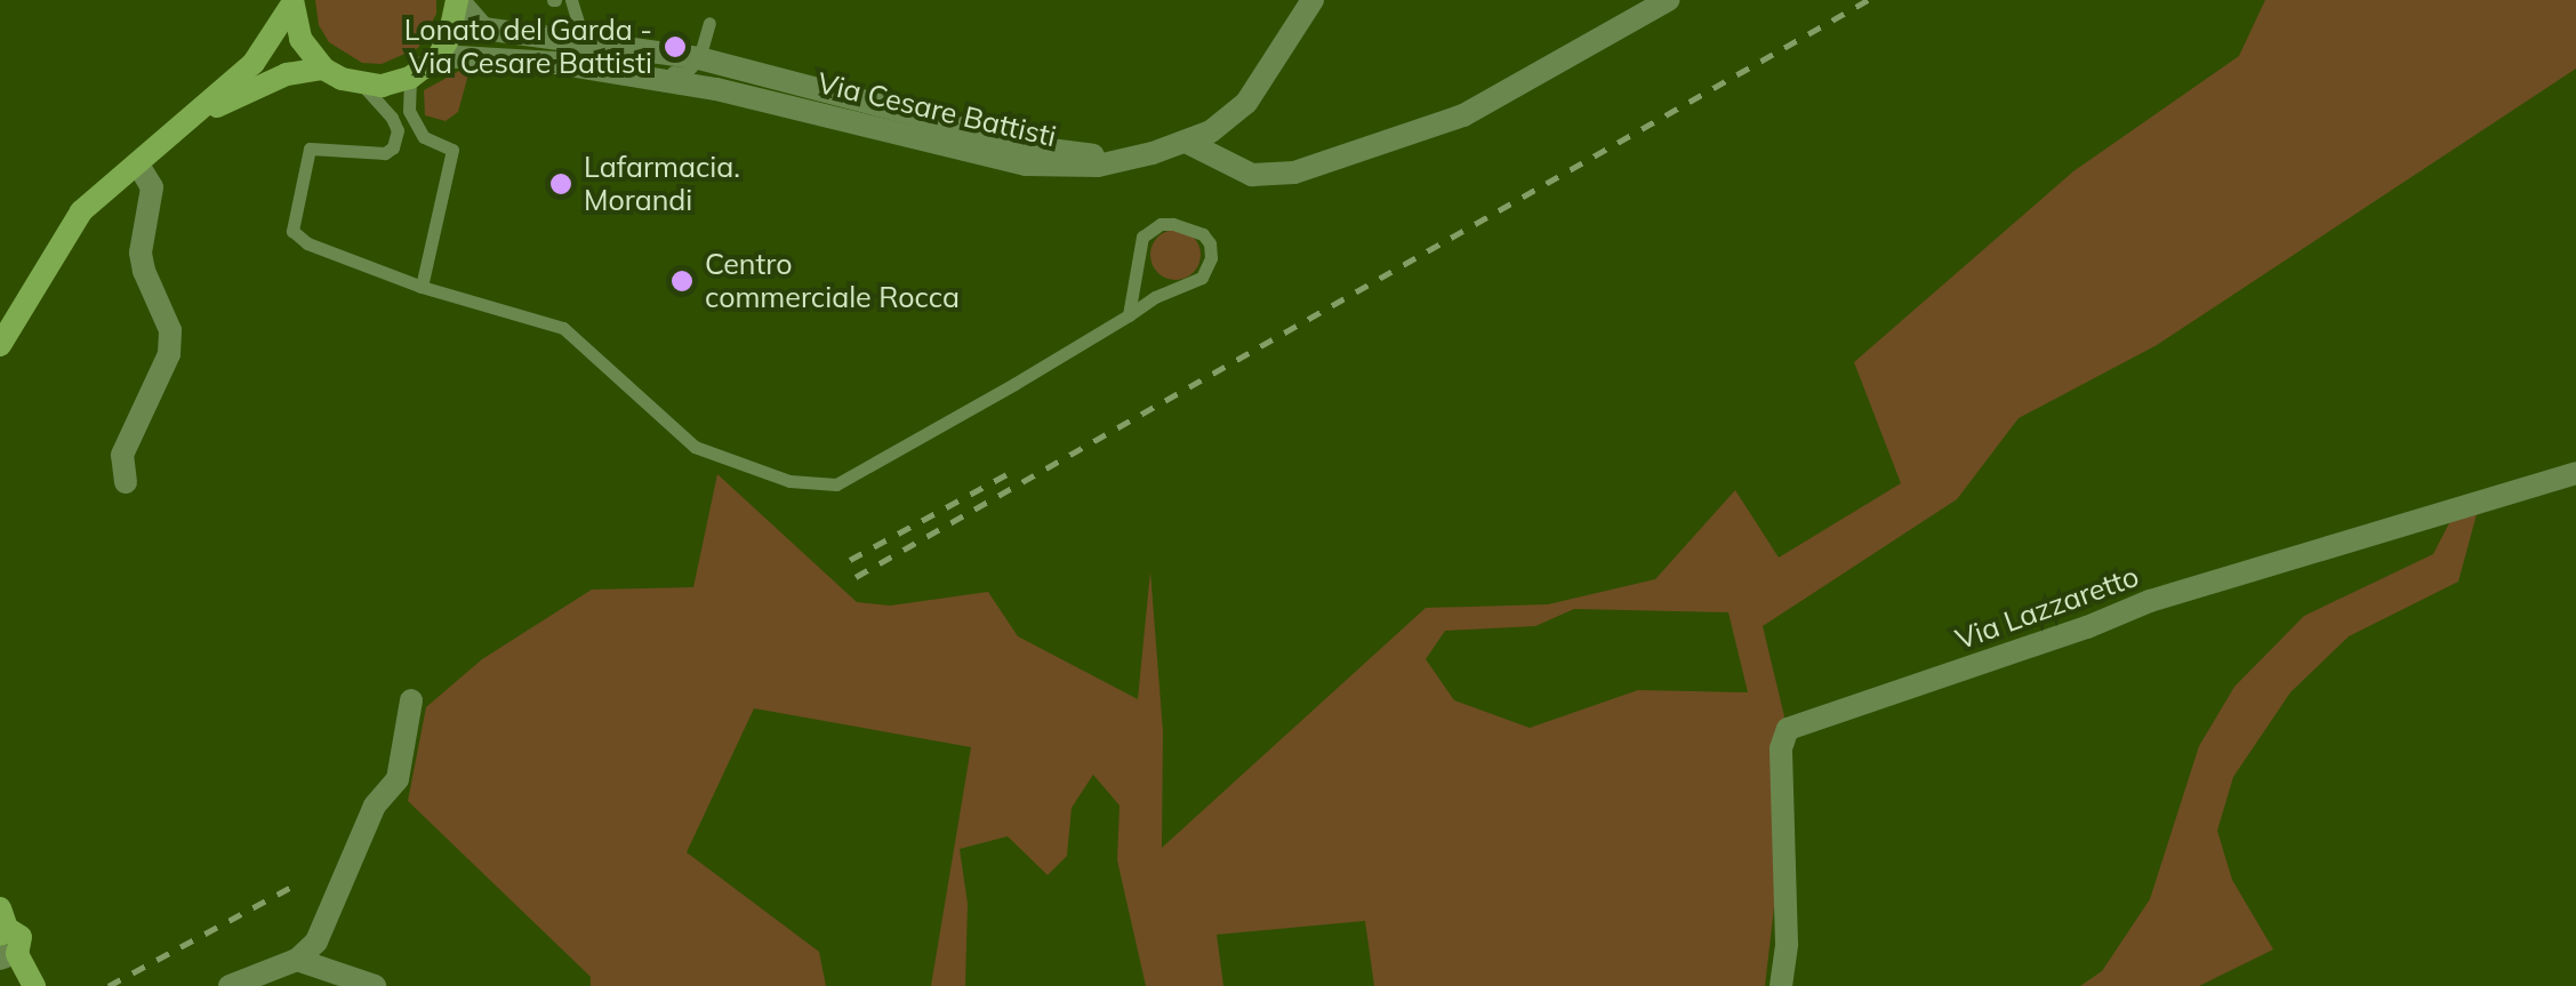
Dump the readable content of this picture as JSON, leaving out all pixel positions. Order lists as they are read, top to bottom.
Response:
{
  "streets": {
    "street": ["Via Cesare Battisti", "Via Lazzaretto"]
  },
  "places": ["Lonato del Garda - Via Cesare Battisti", "Lafarmacia. Morandi", "Centro commerciale Rocca"]
}
